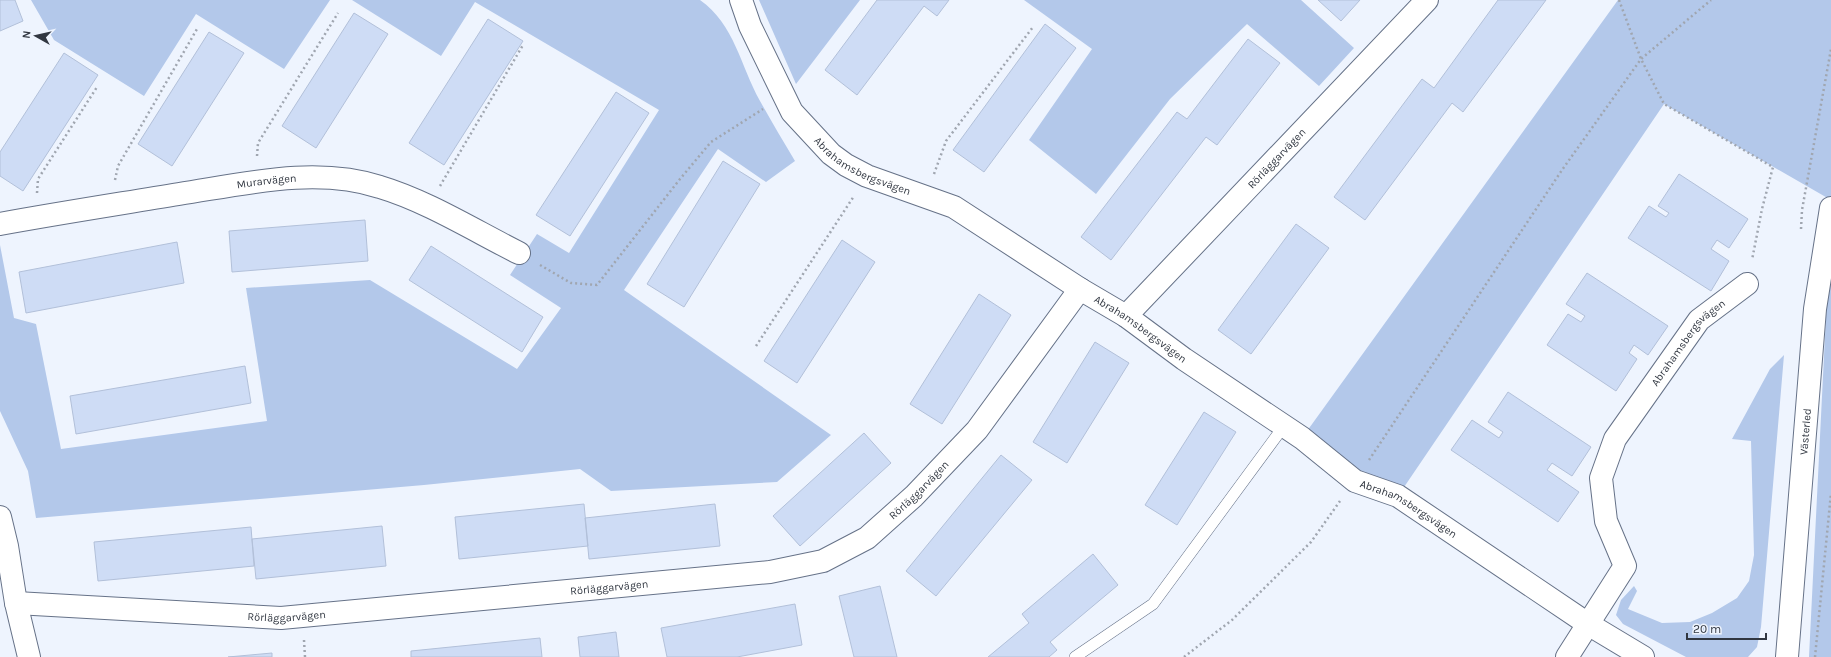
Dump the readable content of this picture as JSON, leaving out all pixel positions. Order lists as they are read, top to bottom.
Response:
{
  "streets": {
    "street": [
      "Rörläggarvägen",
      "Abrahamsbergsvägen",
      "Murarvägen",
      "Västerled"
    ]
  },
  "crossings": [
    ["Rörläggarvägen", "Abrahamsbergsvägen"]
  ],
  "scale_bar": "20 m",
  "north": "left"
}
